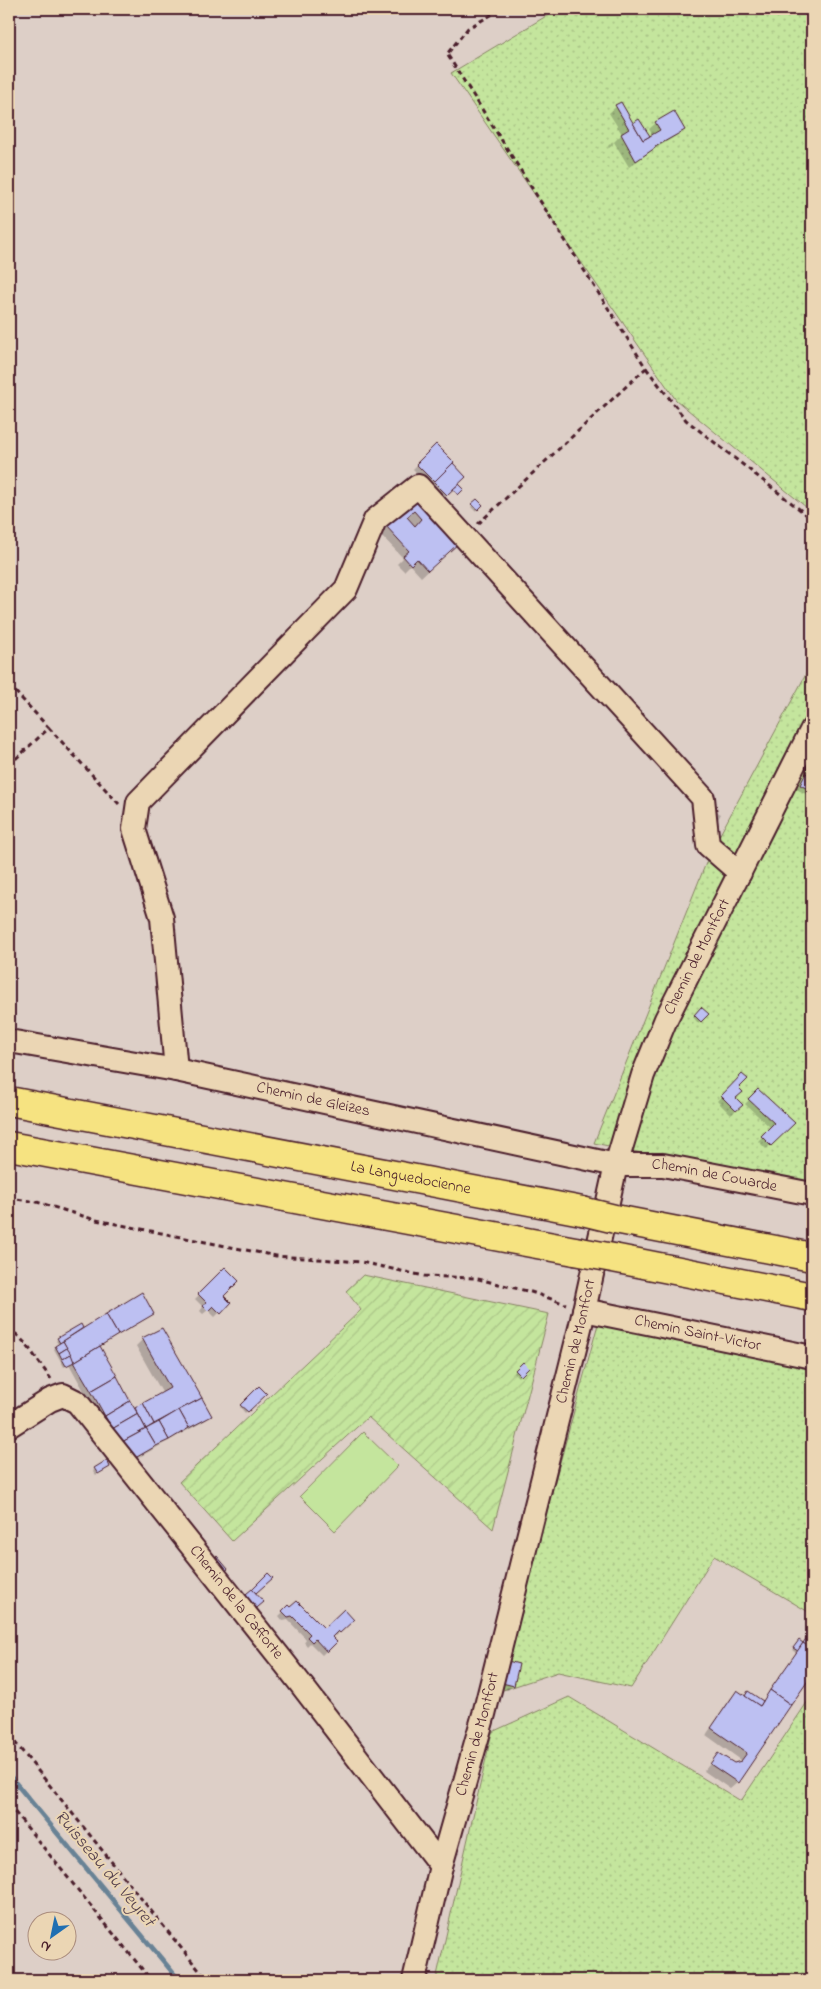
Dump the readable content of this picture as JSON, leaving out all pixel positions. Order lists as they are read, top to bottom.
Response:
{
  "streets": {
    "highway": ["La Languedocienne"],
    "street": [
      "Chemin de Montfort",
      "Chemin de Gleizes",
      "Chemin de Couarde",
      "Chemin Saint-Victor",
      "Chemin de la Cafforte"
    ]
  },
  "crossings": [
    ["Chemin de Montfort", "Chemin de Gleizes"],
    ["Chemin de Montfort", "Chemin de Couarde"],
    ["Chemin de Montfort", "Chemin Saint-Victor"],
    ["Chemin de Montfort", "Chemin de la Cafforte"],
    ["Chemin de Gleizes", "Chemin de Couarde"]
  ],
  "water": ["Ruisseau du Veyret"],
  "north": "bottom left"
}
